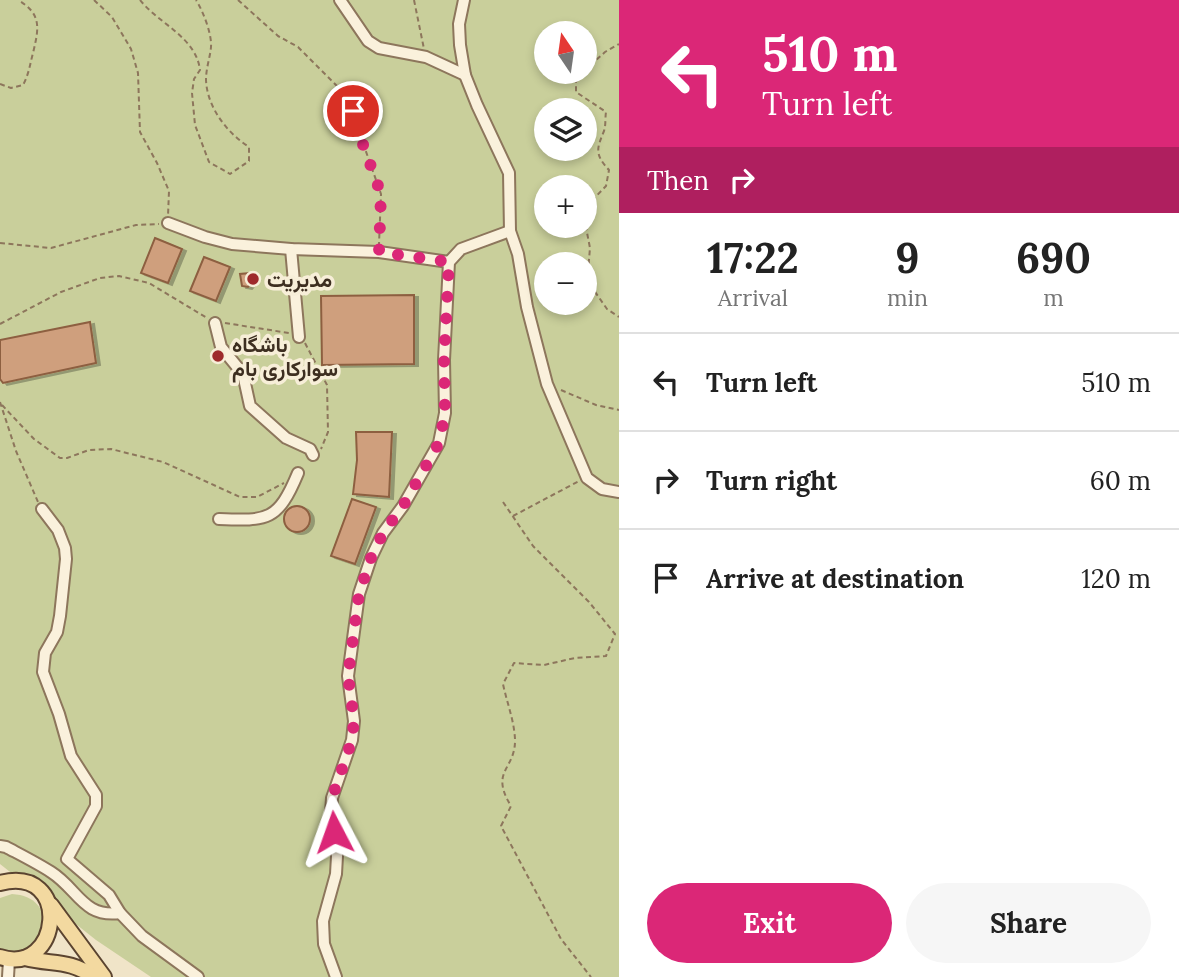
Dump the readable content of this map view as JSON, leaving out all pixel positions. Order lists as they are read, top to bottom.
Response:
{
  "places": ["مدیریت", "باشگاه سوارکاری بام"],
  "north": "top",
  "page": {
    "turn": ["510 m", "Turn left"],
    "map_buttons": ["+", "−"],
    "then": "Then",
    "eta": [
      "17:22",
      "Arrival",
      "9",
      "min",
      "690",
      "m"
    ],
    "list": [
      {
        "name": "Turn left",
        "value": "510 m"
      },
      {
        "name": "Turn right",
        "value": "60 m"
      },
      {
        "name": "Arrive at destination",
        "value": "120 m"
      }
    ],
    "buttons": ["Exit", "Share"]
  }
}
